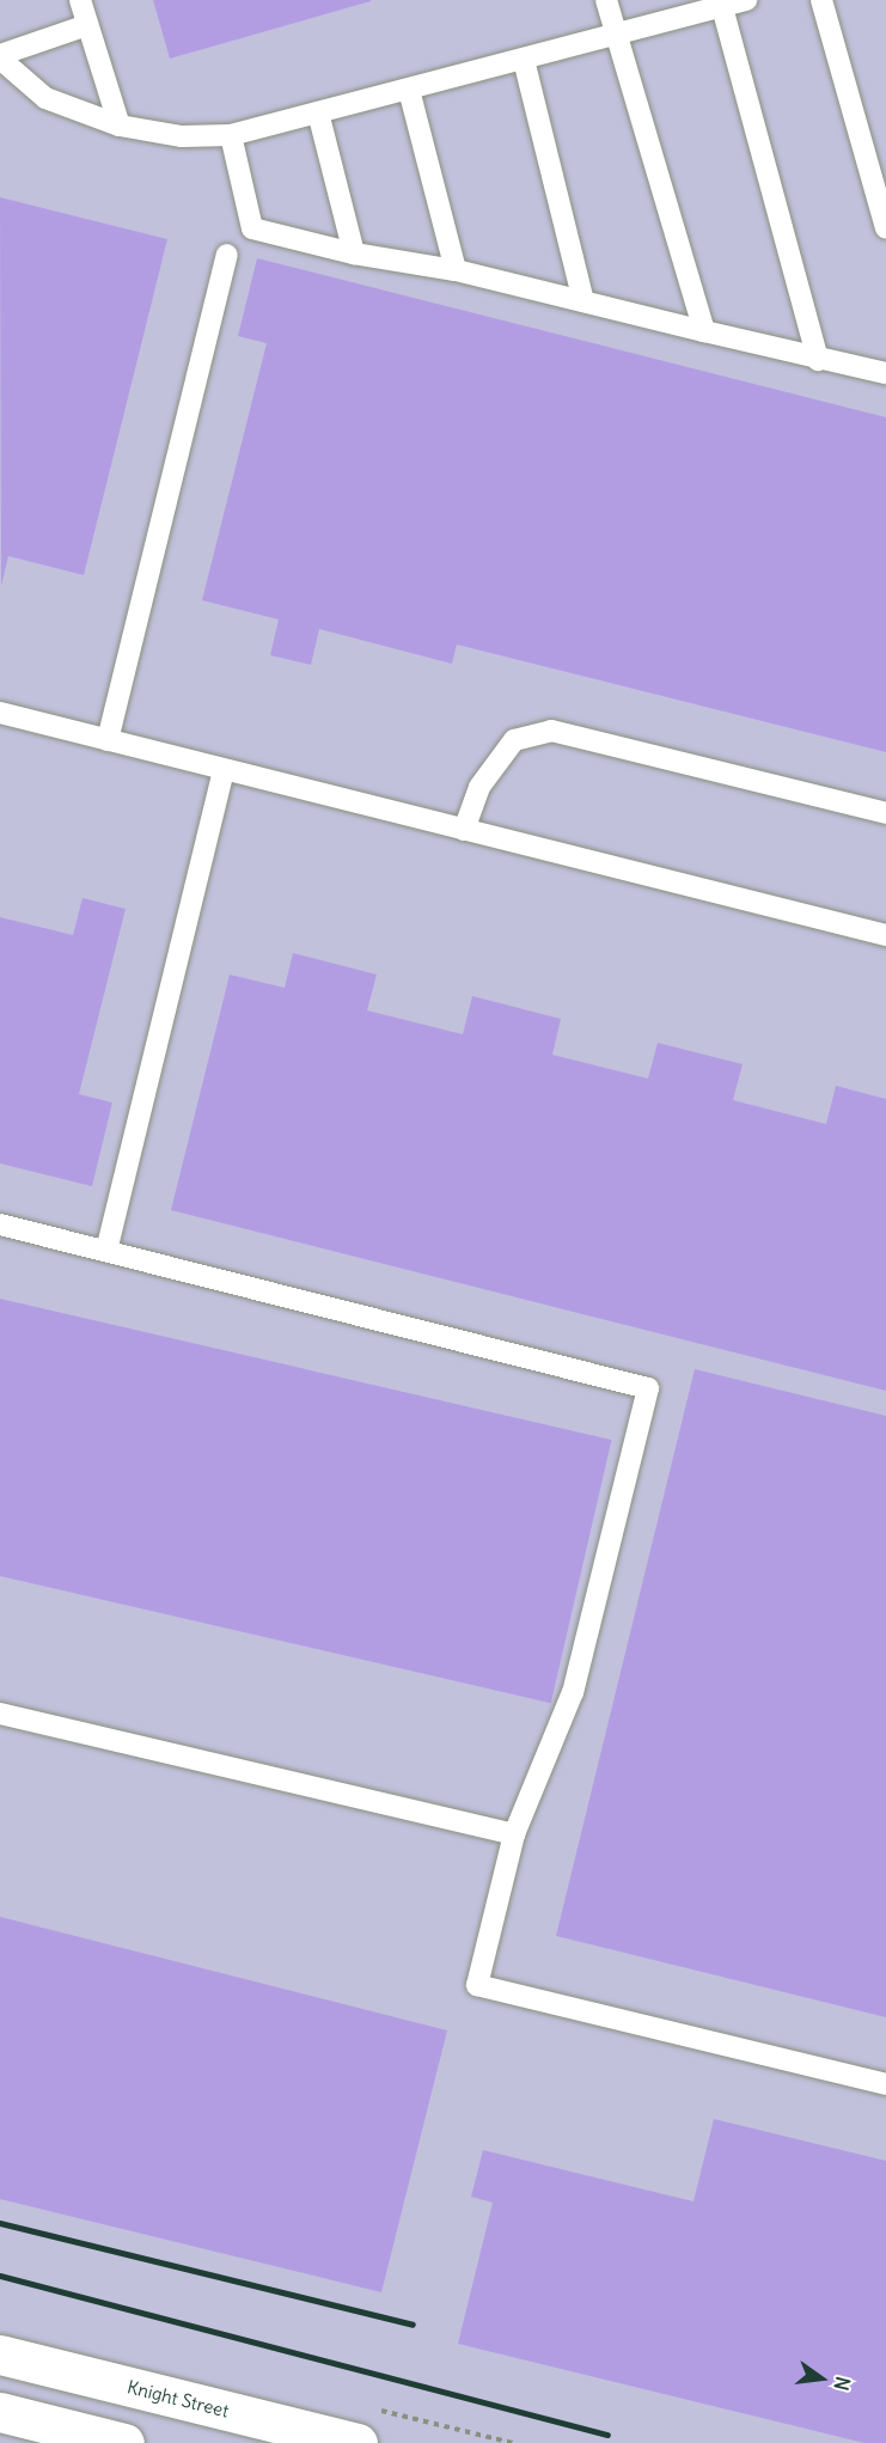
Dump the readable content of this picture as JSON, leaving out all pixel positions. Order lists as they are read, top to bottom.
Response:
{
  "streets": {
    "highway": ["Knight Street"]
  },
  "north": "right"
}
